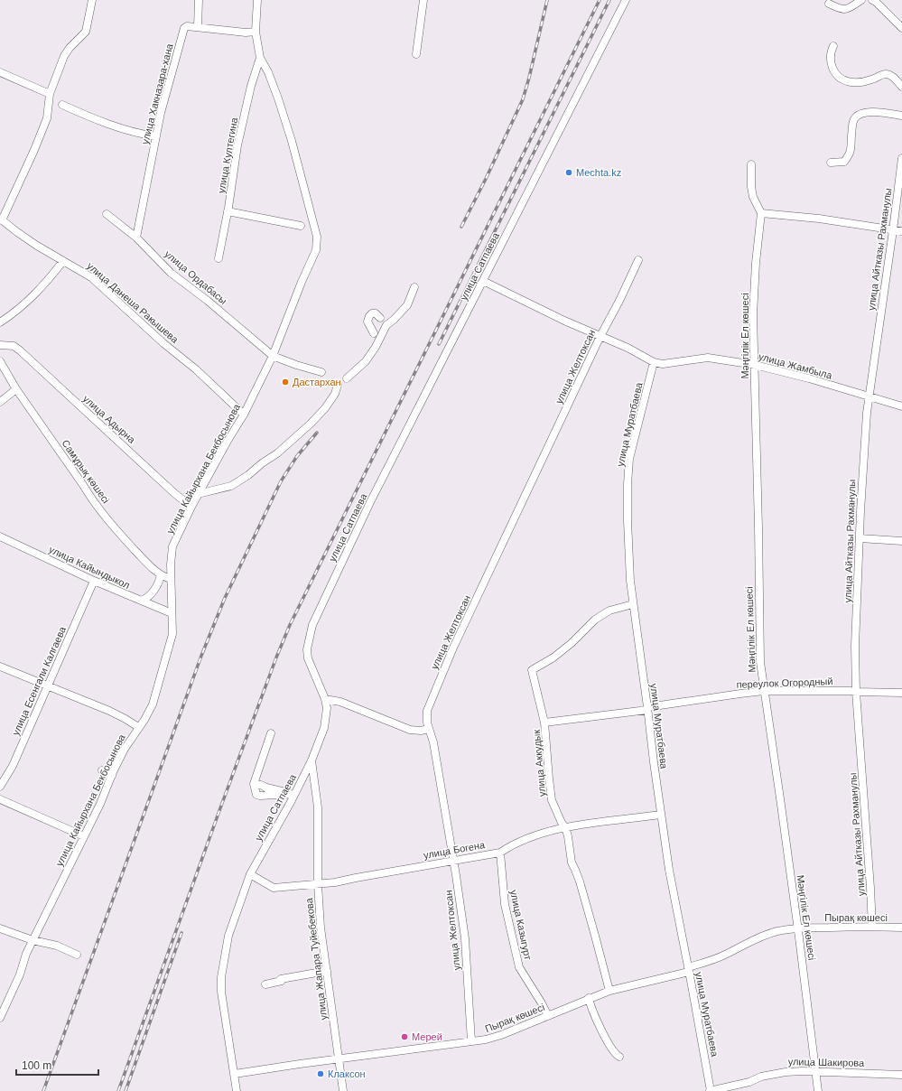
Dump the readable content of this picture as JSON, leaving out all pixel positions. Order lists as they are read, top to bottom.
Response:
{
  "streets": {
    "street": [
      "улица Хакназара-хана",
      "улица Култегина",
      "улица Айтказы Рахманулы",
      "улица Сатпаева",
      "улица Ордабасы",
      "улица Данеша Ракышева",
      "Мәңгілік Ел көшесі",
      "улица Жамбыла",
      "улица Желтоксан",
      "улица Адырна",
      "улица Муратбаева",
      "улица Кайырхана Бекбосынова",
      "Самұрық көшесі",
      "улица Кайындыкол",
      "улица Есенгали Калгаева",
      "переулок Огородный",
      "улица Аккудык",
      "улица Богена",
      "Пырақ көшесі",
      "улица Казыгурт",
      "улица Жапара Туйебекова",
      "улица Шакирова"
    ]
  },
  "crossings": [
    ["улица Хакназара-хана", "улица Ордабасы"],
    ["улица Хакназара-хана", "улица Кайырхана Бекбосынова"],
    ["улица Култегина", "улица Кайырхана Бекбосынова"],
    ["улица Айтказы Рахманулы", "улица Жамбыла"],
    ["улица Айтказы Рахманулы", "переулок Огородный"],
    ["улица Айтказы Рахманулы", "Пырақ көшесі"],
    ["улица Сатпаева", "улица Жамбыла"],
    ["улица Сатпаева", "улица Богена"],
    ["улица Сатпаева", "Пырақ көшесі"],
    ["улица Сатпаева", "улица Жапара Туйебекова"],
    ["улица Ордабасы", "улица Кайырхана Бекбосынова"],
    ["улица Данеша Ракышева", "улица Кайырхана Бекбосынова"],
    ["Мәңгілік Ел көшесі", "улица Жамбыла"],
    ["Мәңгілік Ел көшесі", "переулок Огородный"],
    ["Мәңгілік Ел көшесі", "Пырақ көшесі"],
    ["Мәңгілік Ел көшесі", "улица Шакирова"],
    ["улица Жамбыла", "улица Желтоксан"],
    ["улица Жамбыла", "улица Муратбаева"],
    ["улица Желтоксан", "улица Богена"],
    ["улица Желтоксан", "Пырақ көшесі"],
    ["улица Адырна", "улица Кайырхана Бекбосынова"],
    ["улица Муратбаева", "переулок Огородный"],
    ["улица Муратбаева", "улица Аккудык"],
    ["улица Муратбаева", "улица Богена"],
    ["улица Муратбаева", "Пырақ көшесі"],
    ["улица Муратбаева", "улица Шакирова"],
    ["улица Кайырхана Бекбосынова", "Самұрық көшесі"],
    ["улица Кайырхана Бекбосынова", "улица Кайындыкол"],
    ["улица Кайындыкол", "улица Есенгали Калгаева"],
    ["переулок Огородный", "улица Аккудык"],
    ["улица Аккудык", "улица Богена"],
    ["улица Аккудык", "Пырақ көшесі"],
    ["улица Богена", "улица Казыгурт"],
    ["улица Богена", "улица Жапара Туйебекова"],
    ["Пырақ көшесі", "улица Казыгурт"],
    ["Пырақ көшесі", "улица Жапара Туйебекова"]
  ],
  "places": [
    "Mechta.kz",
    "Дастархан",
    "Мерей",
    "Клаксон"
  ],
  "scale_bar": "100 m"
}
